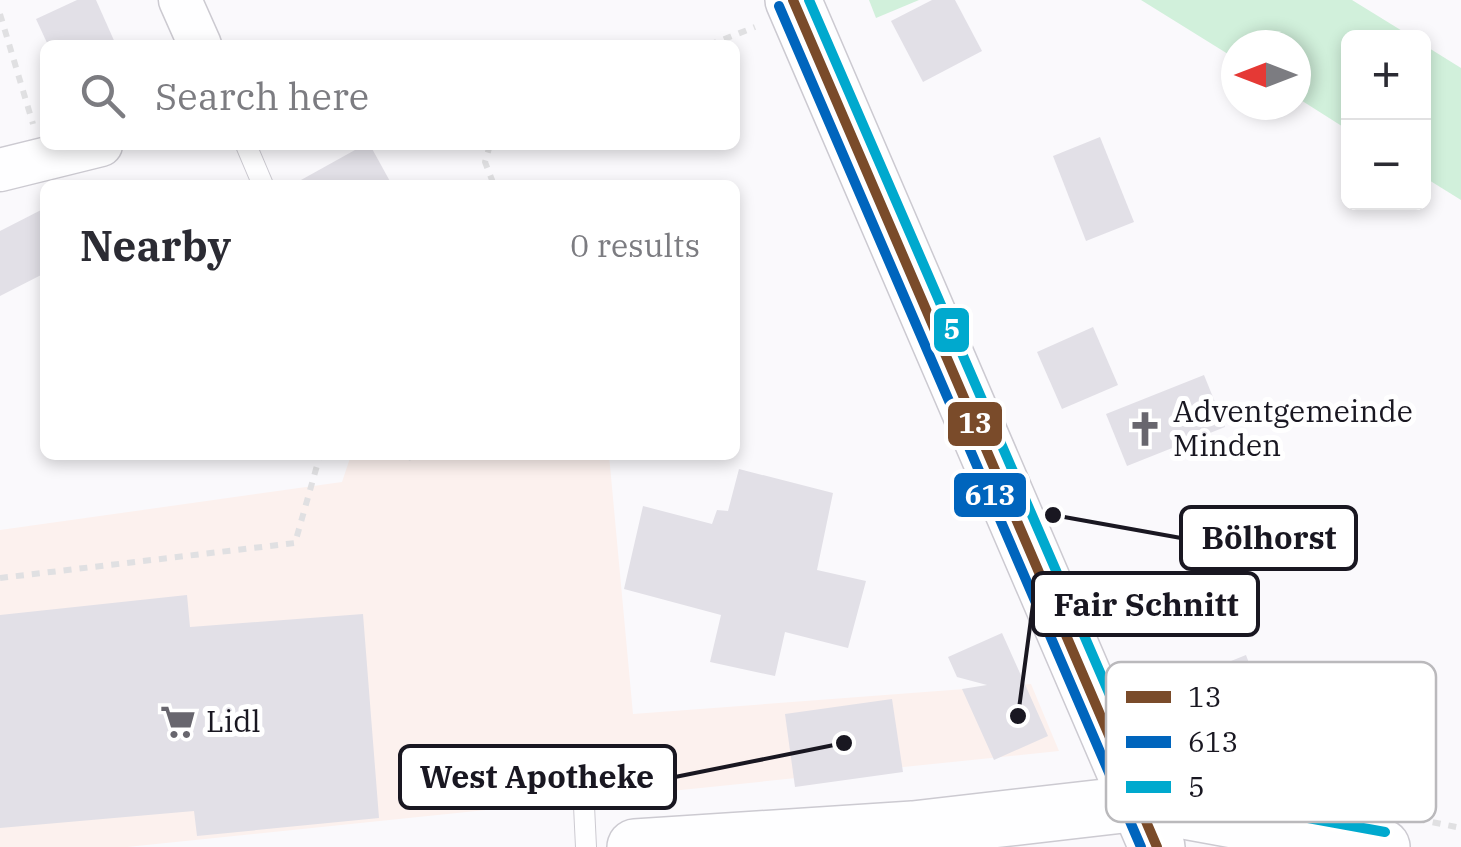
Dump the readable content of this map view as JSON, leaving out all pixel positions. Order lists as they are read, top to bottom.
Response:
{
  "places": {
    "church": ["Adventgemeinde Minden"],
    "other": ["Bölhorst", "Fair Schnitt", "West Apotheke"],
    "supermarket": ["Lidl"]
  },
  "lines": ["transit line 13", "transit line 5", "transit line 613"],
  "legend": ["13", "613", "5"],
  "north": "left",
  "page": {
    "map_buttons": ["+", "−"],
    "search": "Search here",
    "heading": ["Nearby", "0 results"]
  }
}
